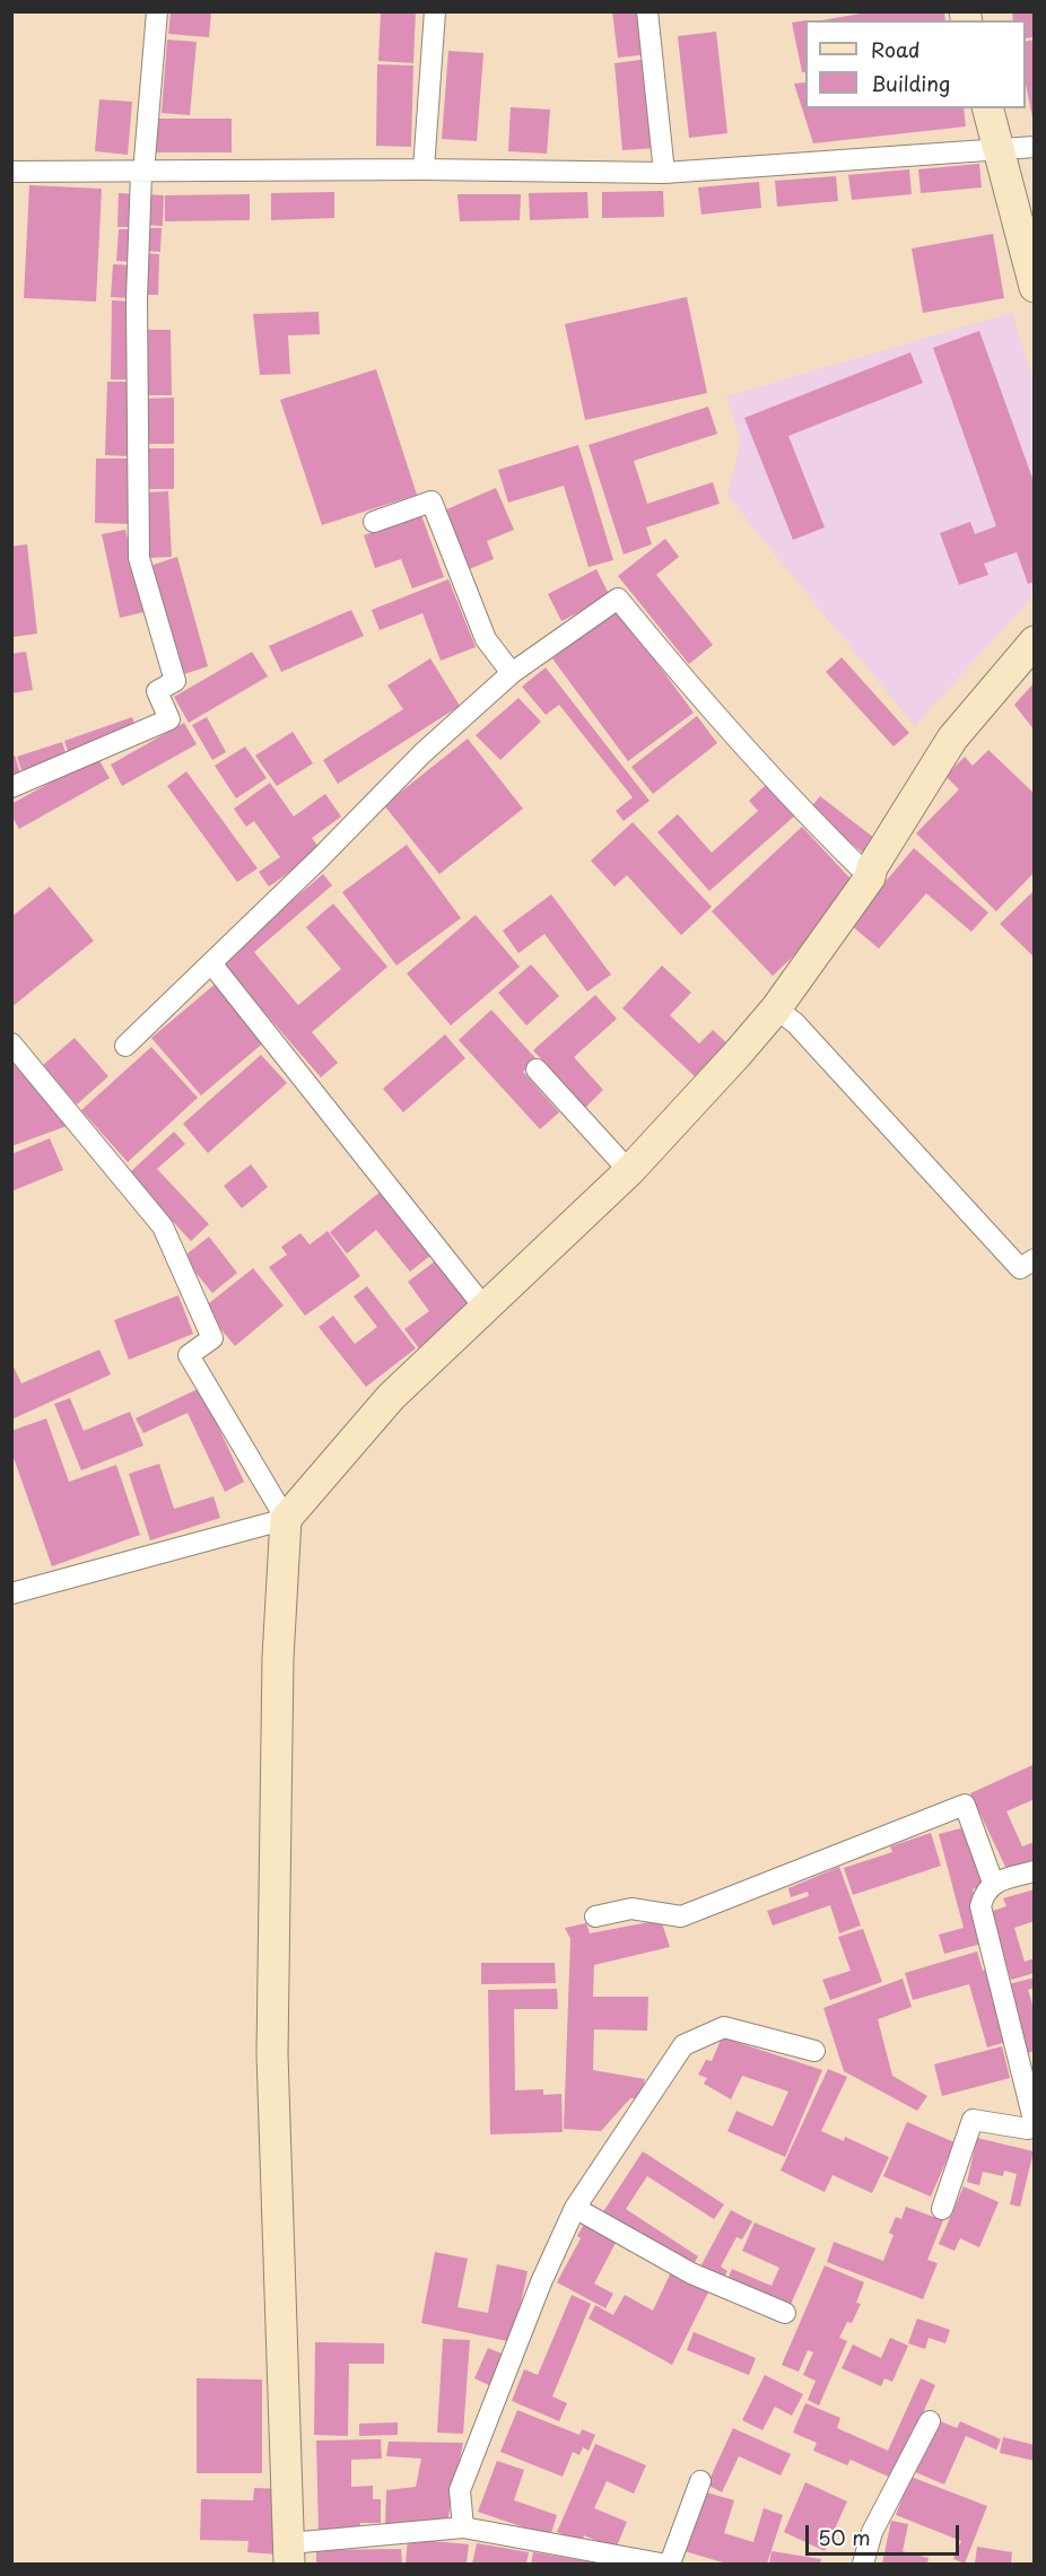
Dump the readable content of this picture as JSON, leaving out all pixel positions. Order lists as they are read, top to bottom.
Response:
{
  "legend": ["Road", "Building"],
  "scale_bar": "50 m"
}
